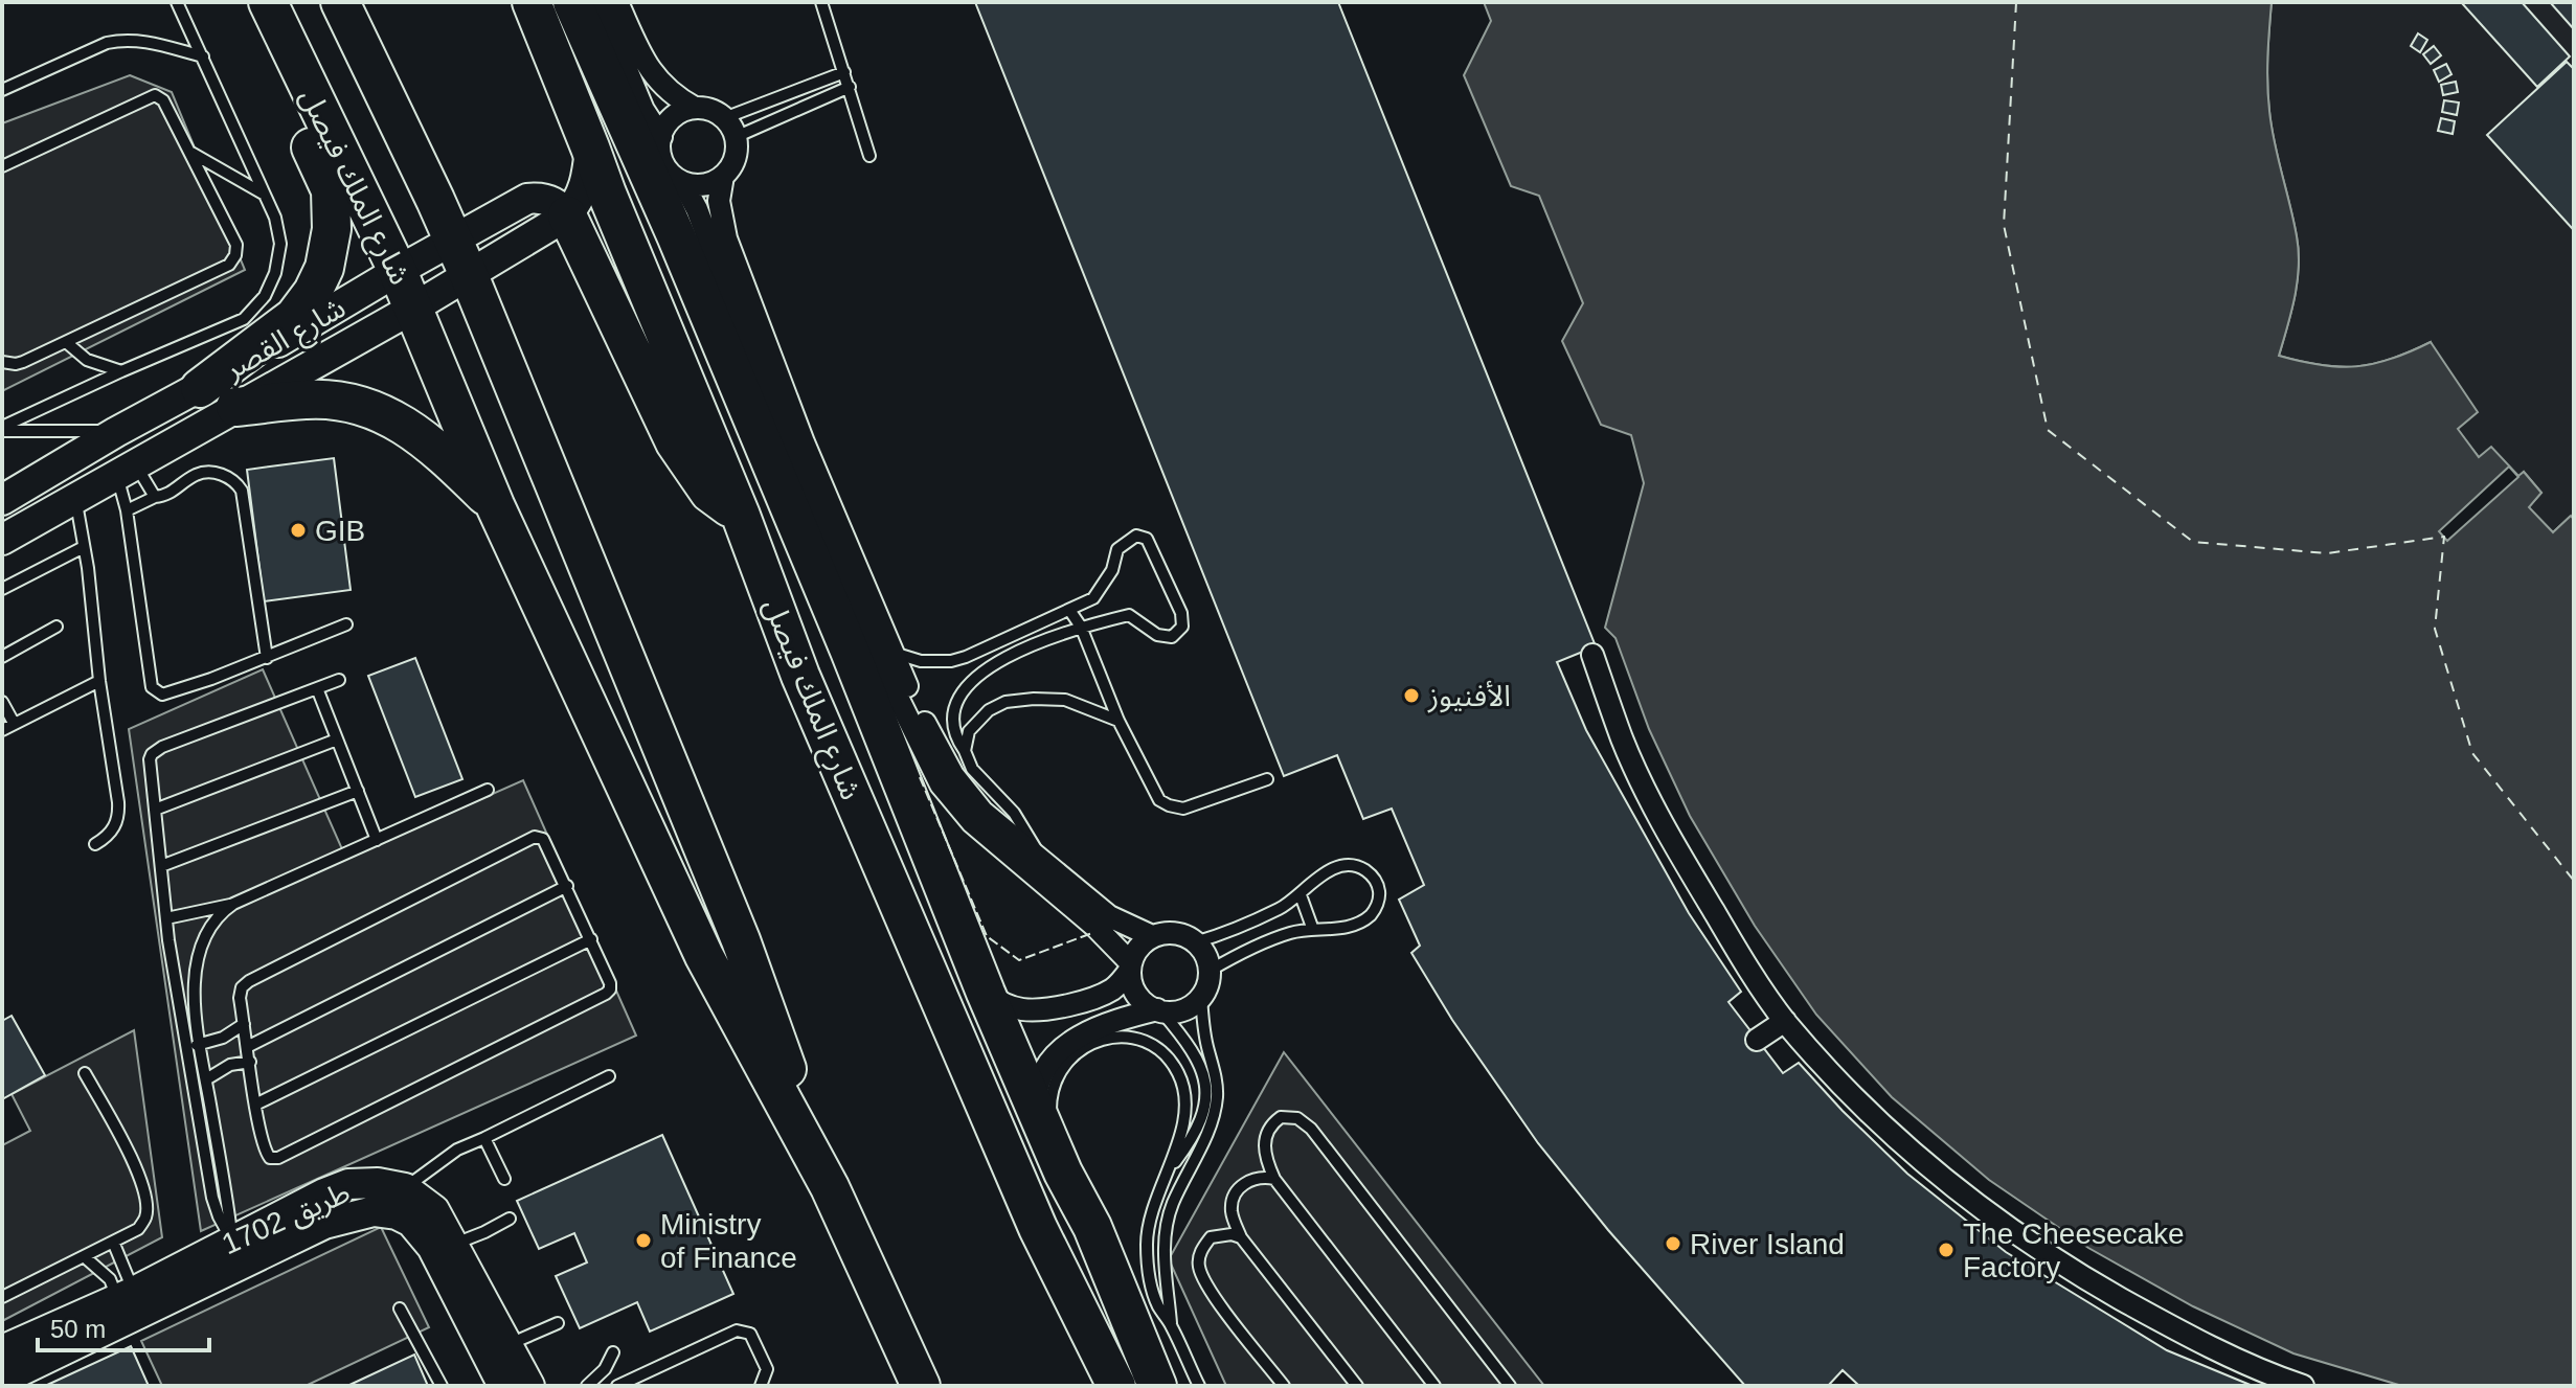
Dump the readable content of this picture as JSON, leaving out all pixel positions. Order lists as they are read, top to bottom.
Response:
{
  "streets": {
    "highway": ["شارع الملك فيصل"],
    "main road": ["شارع القصر", "طريق 1702"]
  },
  "crossings": [
    ["شارع الملك فيصل", "شارع القصر"]
  ],
  "places": [
    "GIB",
    "الأفنيوز",
    "Ministry of Finance",
    "River Island",
    "The Cheesecake Factory"
  ],
  "scale_bar": "50 m"
}
